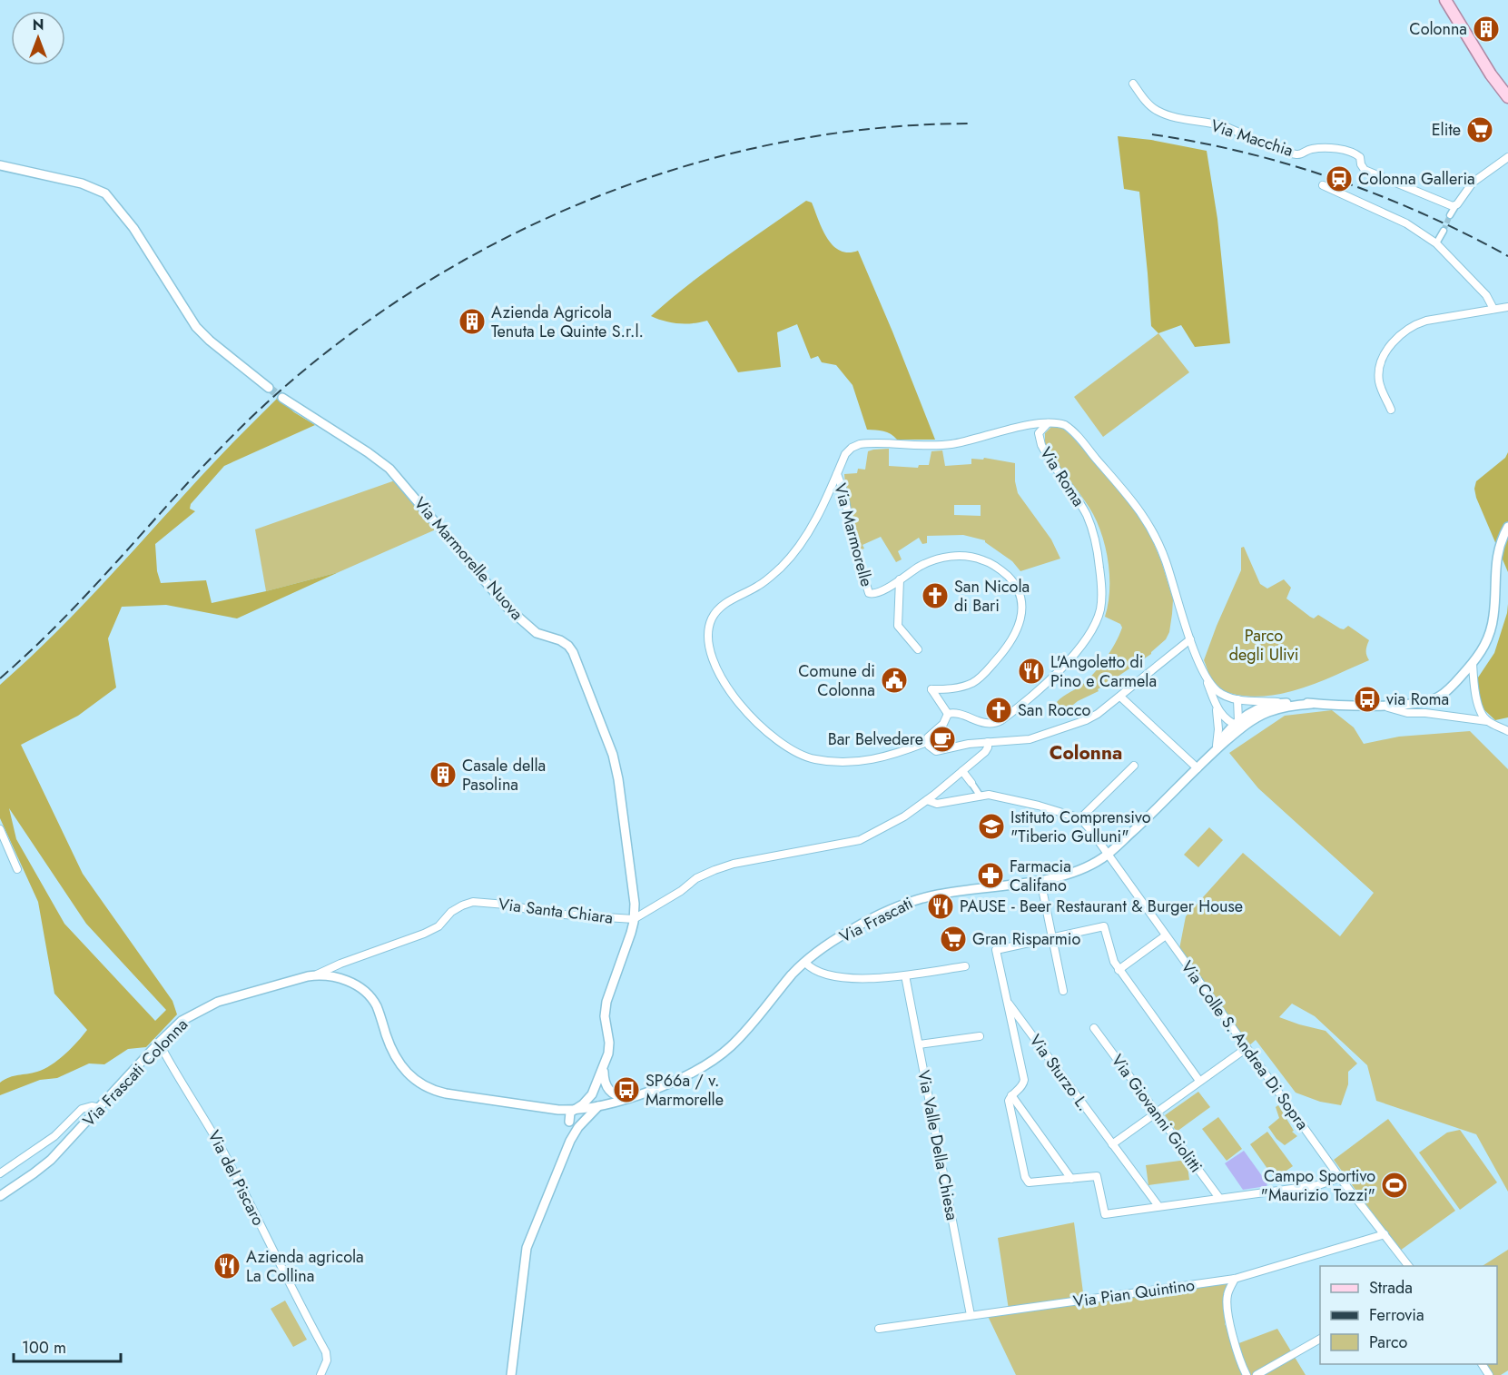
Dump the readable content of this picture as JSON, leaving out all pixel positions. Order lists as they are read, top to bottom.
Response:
{
  "streets": {
    "street": [
      "Via Macchia",
      "Via Roma",
      "Via Marmorelle",
      "Via Marmorelle Nuova",
      "Via Santa Chiara",
      "Via Frascati",
      "Via Colle S. Andrea Di Sopra",
      "Via Frascati Colonna",
      "Via Sturzo L.",
      "Via Giovanni Giolitti",
      "Via Valle Della Chiesa",
      "Via del Piscaro",
      "Via Pian Quintino"
    ]
  },
  "crossings": [
    ["Via Marmorelle Nuova", "Via Santa Chiara"],
    ["Via Marmorelle Nuova", "Via Frascati"],
    ["Via Marmorelle Nuova", "Via Frascati Colonna"],
    ["Via Santa Chiara", "Via Frascati Colonna"],
    ["Via Frascati", "Via Colle S. Andrea Di Sopra"],
    ["Via Frascati", "Via Frascati Colonna"],
    ["Via Colle S. Andrea Di Sopra", "Via Pian Quintino"],
    ["Via Frascati Colonna", "Via del Piscaro"],
    ["Via Valle Della Chiesa", "Via Pian Quintino"]
  ],
  "districts": ["Colonna"],
  "parks": ["Parco degli Ulivi"],
  "places": {
    "building": ["Colonna", "Azienda Agricola Tenuta Le Quinte S.r.l.", "Casale della Pasolina"],
    "supermarket": ["Elite", "Gran Risparmio"],
    "station": ["Colonna Galleria"],
    "church": ["San Nicola di Bari", "San Rocco"],
    "restaurant": ["L'Angoletto di Pino e Carmela", "PAUSE - Beer Restaurant & Burger House", "Azienda agricola La Collina"],
    "public building": ["Comune di Colonna"],
    "bus stop": ["via Roma", "SP66a / v. Marmorelle"],
    "cafe": ["Bar Belvedere"],
    "school or university": ["Istituto Comprensivo \"Tiberio Gulluni\""],
    "pharmacy": ["Farmacia Califano"],
    "sports": ["Campo Sportivo \"Maurizio Tozzi\""]
  },
  "legend": ["Strada", "Ferrovia", "Parco"],
  "scale_bar": "100 m",
  "north": "top"
}
